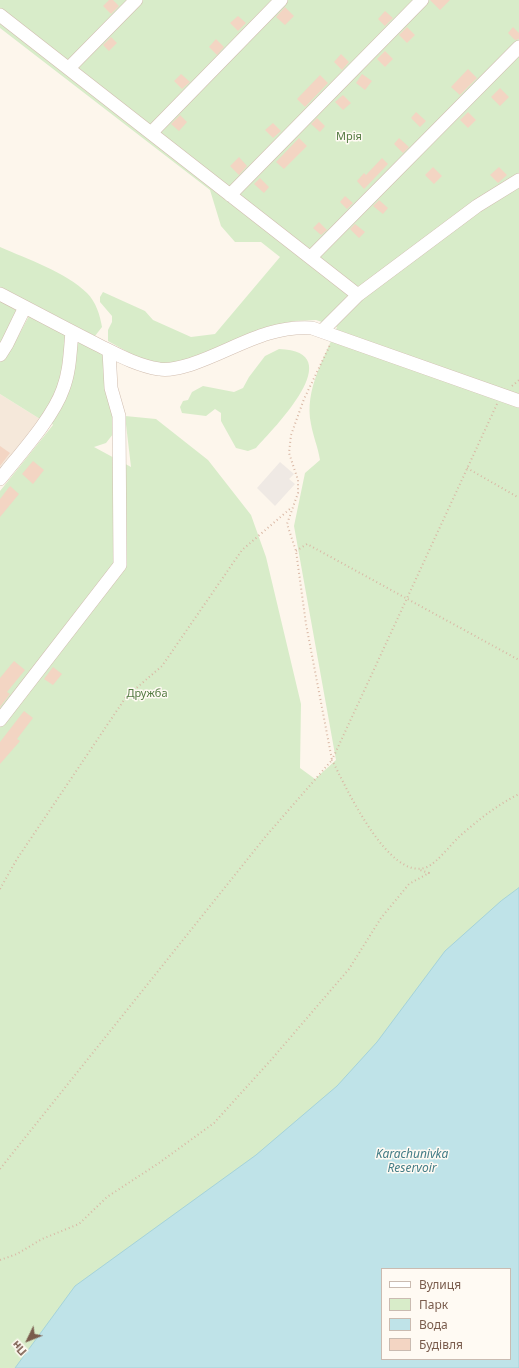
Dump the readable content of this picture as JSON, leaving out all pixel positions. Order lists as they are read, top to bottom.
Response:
{
  "water": ["Karachunivka Reservoir"],
  "parks": ["Мрія", "Дружба"],
  "legend": [
    "Вулиця",
    "Парк",
    "Вода",
    "Будівля"
  ],
  "north": "bottom left"
}
